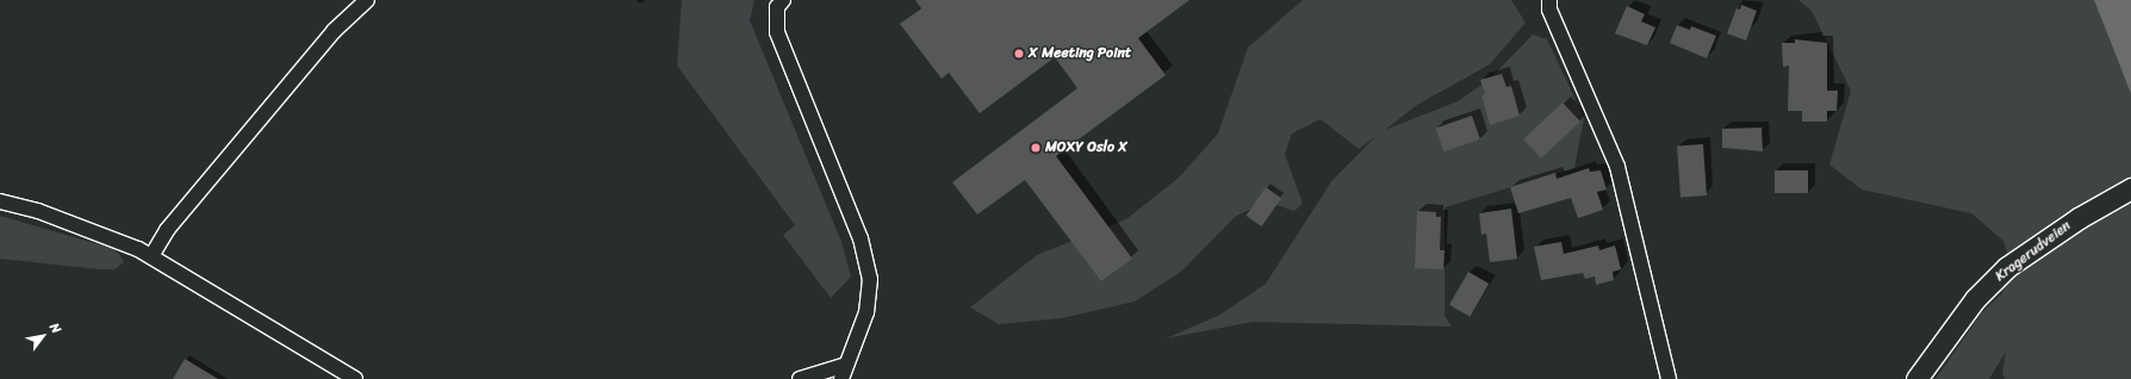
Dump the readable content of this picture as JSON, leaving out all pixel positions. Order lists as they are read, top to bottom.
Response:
{
  "streets": {
    "main road": ["Kragerudveien"]
  },
  "places": ["X Meeting Point", "MOXY Oslo X"],
  "north": "top right"
}
